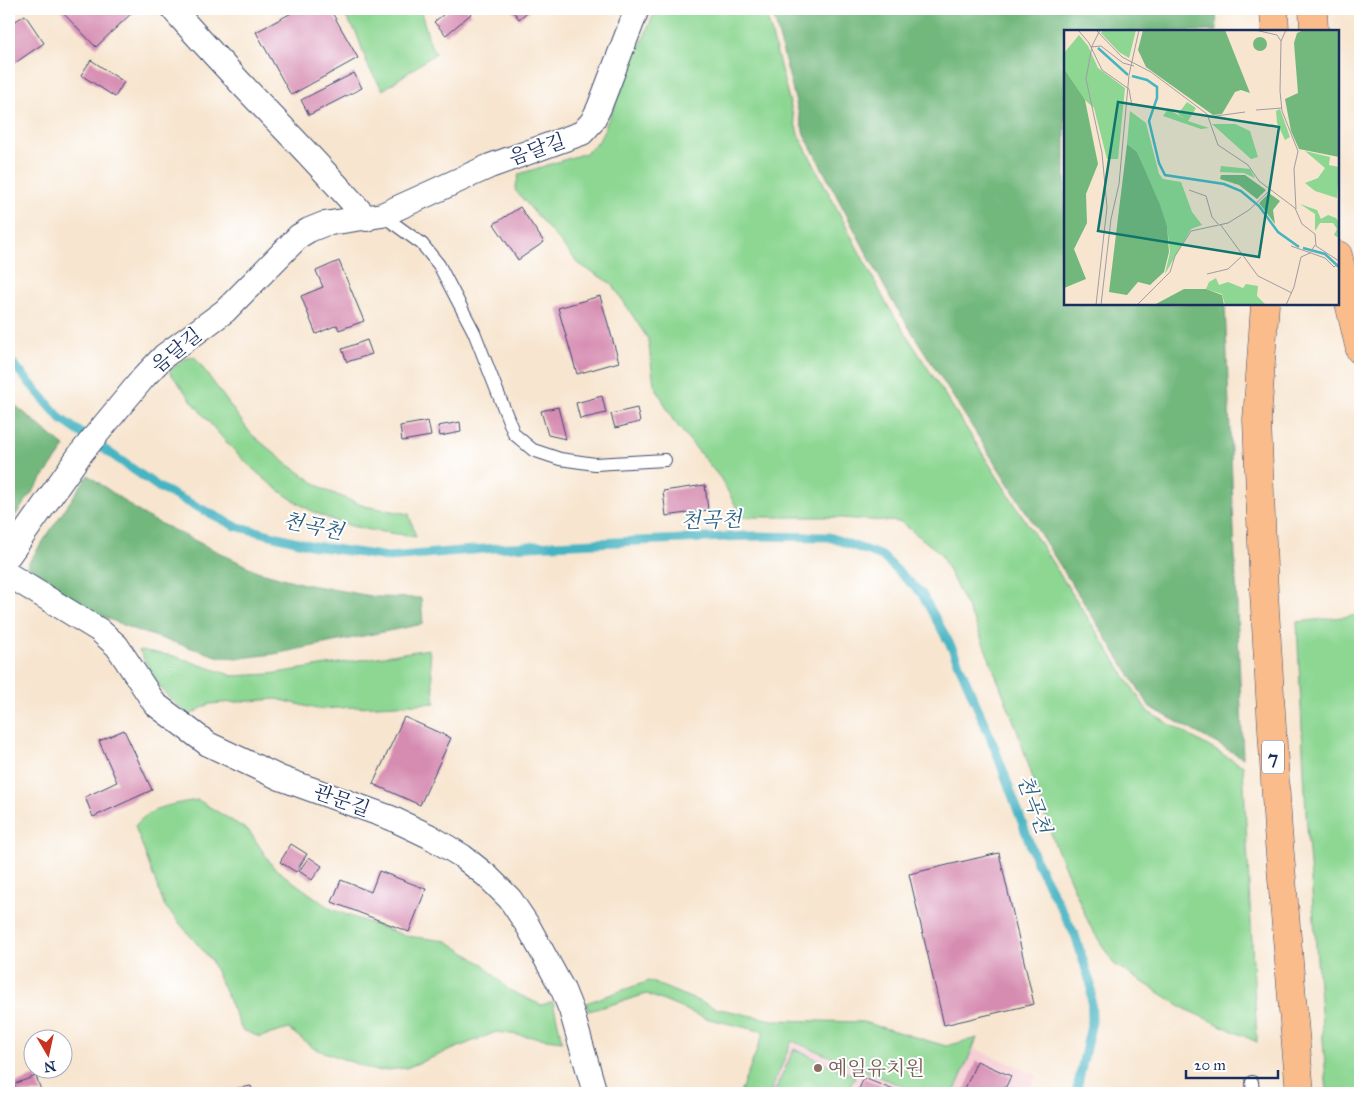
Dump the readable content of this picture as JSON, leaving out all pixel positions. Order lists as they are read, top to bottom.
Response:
{
  "streets": {
    "highway": ["7"],
    "street": ["음달길", "관문길"]
  },
  "water": ["천곡천"],
  "places": ["예일유치원"],
  "scale_bar": "20 m",
  "north": "bottom"
}
